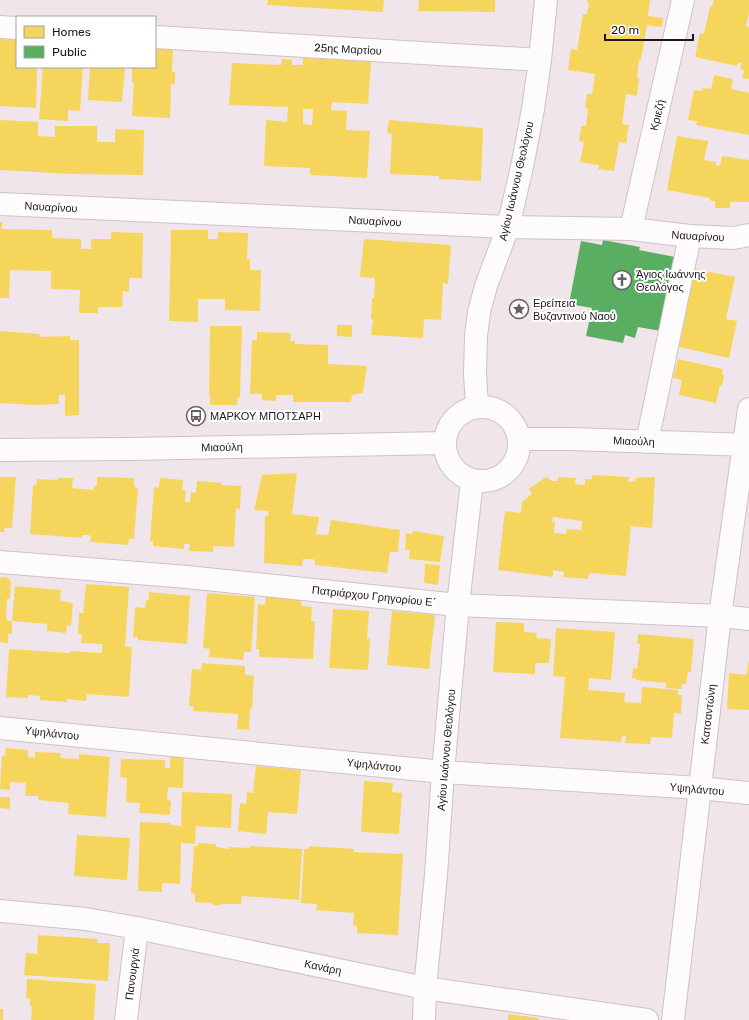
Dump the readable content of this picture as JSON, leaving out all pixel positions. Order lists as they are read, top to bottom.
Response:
{
  "streets": {
    "street": [
      "25ης Μαρτίου",
      "Κριεζή",
      "Αγίου Ιωάννου Θεολόγου",
      "Ναυαρίνου",
      "Μιαούλη",
      "Πατριάρχου Γρηγορίου Ε΄",
      "Κατσαντώνη",
      "Υψηλάντου",
      "Κανάρη",
      "Πανουργιά"
    ]
  },
  "crossings": [
    ["25ης Μαρτίου", "Αγίου Ιωάννου Θεολόγου"],
    ["Κριεζή", "Ναυαρίνου"],
    ["Αγίου Ιωάννου Θεολόγου", "Ναυαρίνου"],
    ["Αγίου Ιωάννου Θεολόγου", "Μιαούλη"],
    ["Αγίου Ιωάννου Θεολόγου", "Πατριάρχου Γρηγορίου Ε΄"],
    ["Αγίου Ιωάννου Θεολόγου", "Υψηλάντου"],
    ["Αγίου Ιωάννου Θεολόγου", "Κανάρη"],
    ["Μιαούλη", "Κατσαντώνη"],
    ["Πατριάρχου Γρηγορίου Ε΄", "Κατσαντώνη"],
    ["Κατσαντώνη", "Υψηλάντου"],
    ["Κανάρη", "Πανουργιά"]
  ],
  "places": {
    "church": ["Άγιος Ιωάννης Θεολόγος"],
    "place": ["Ερείπεια Βυζαντινού Ναού"],
    "bus stop": ["ΜΑΡΚΟΥ ΜΠΟΤΣΑΡΗ"]
  },
  "legend": ["Homes", "Public"],
  "scale_bar": "20 m"
}
